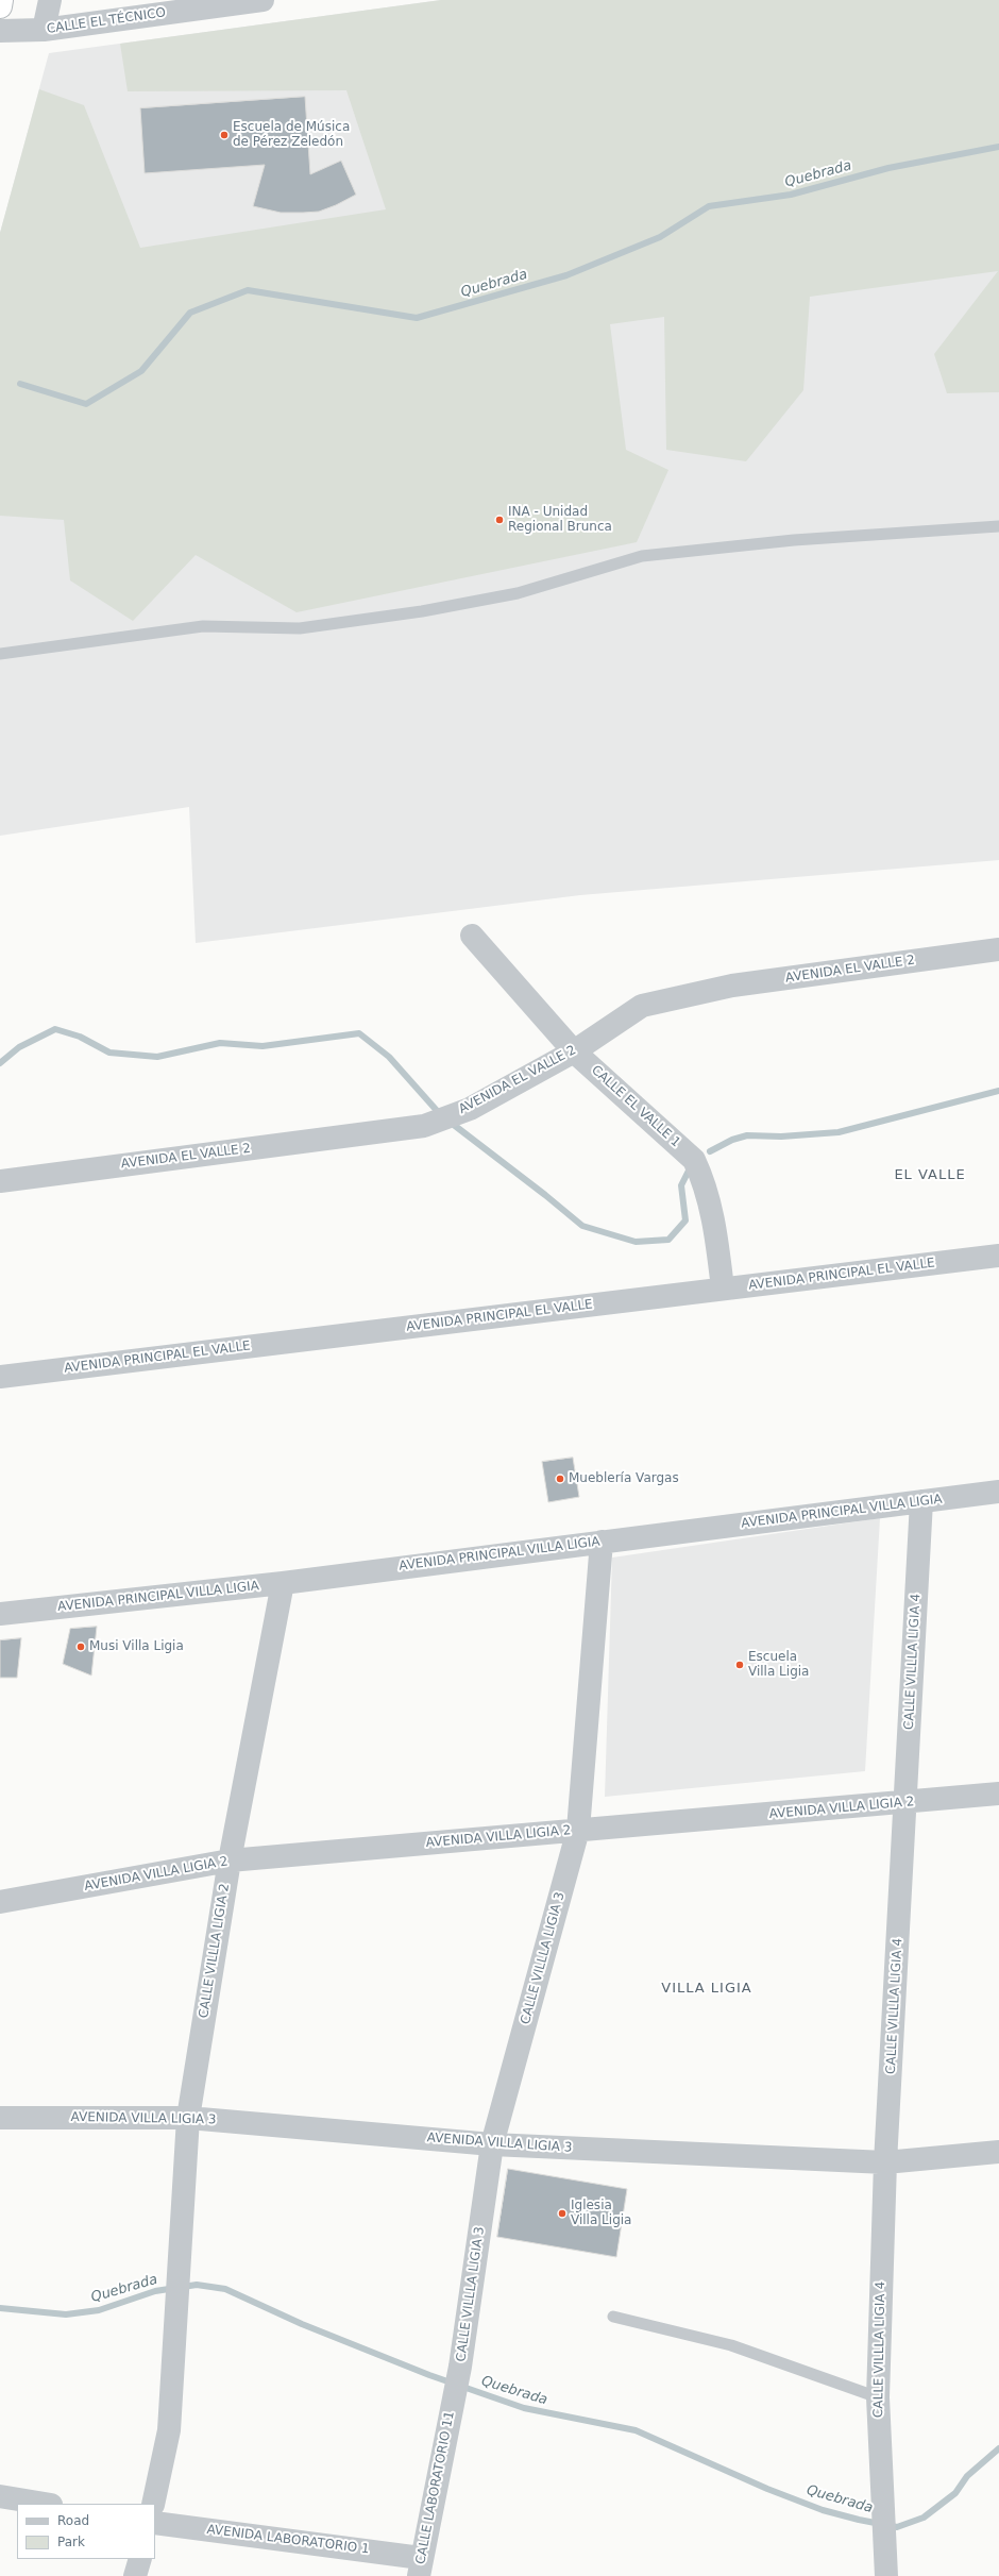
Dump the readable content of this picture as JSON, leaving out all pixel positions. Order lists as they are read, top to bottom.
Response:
{
  "streets": {
    "street": [
      "CALLE EL TÉCNICO",
      "AVENIDA EL VALLE 2",
      "CALLE EL VALLE 1",
      "AVENIDA PRINCIPAL EL VALLE",
      "AVENIDA PRINCIPAL VILLA LIGIA",
      "CALLE VILLLA LIGIA 4",
      "AVENIDA VILLA LIGIA 2",
      "CALLE VILLLA LIGIA 2",
      "CALLE VILLLA LIGIA 3",
      "AVENIDA VILLA LIGIA 3",
      "CALLE LABORATORIO 11",
      "AVENIDA LABORATORIO 1"
    ]
  },
  "crossings": [
    ["AVENIDA EL VALLE 2", "CALLE EL VALLE 1"],
    ["CALLE EL VALLE 1", "AVENIDA PRINCIPAL EL VALLE"],
    ["AVENIDA PRINCIPAL VILLA LIGIA", "CALLE VILLLA LIGIA 4"],
    ["AVENIDA PRINCIPAL VILLA LIGIA", "CALLE VILLLA LIGIA 2"],
    ["AVENIDA PRINCIPAL VILLA LIGIA", "CALLE VILLLA LIGIA 3"],
    ["CALLE VILLLA LIGIA 4", "AVENIDA VILLA LIGIA 2"],
    ["CALLE VILLLA LIGIA 4", "AVENIDA VILLA LIGIA 3"],
    ["AVENIDA VILLA LIGIA 2", "CALLE VILLLA LIGIA 2"],
    ["AVENIDA VILLA LIGIA 2", "CALLE VILLLA LIGIA 3"],
    ["CALLE VILLLA LIGIA 2", "AVENIDA VILLA LIGIA 3"],
    ["CALLE VILLLA LIGIA 3", "AVENIDA VILLA LIGIA 3"],
    ["CALLE VILLLA LIGIA 3", "CALLE LABORATORIO 11"],
    ["CALLE LABORATORIO 11", "AVENIDA LABORATORIO 1"]
  ],
  "districts": ["EL VALLE", "VILLA LIGIA"],
  "water": ["Quebrada"],
  "places": [
    "Escuela de Música de Pérez Zeledón",
    "INA - Unidad Regional Brunca",
    "Mueblería Vargas",
    "Musi Villa Ligia",
    "Escuela Villa Ligia",
    "Iglesia Villa Ligia"
  ],
  "legend": ["Road", "Park"]
}
